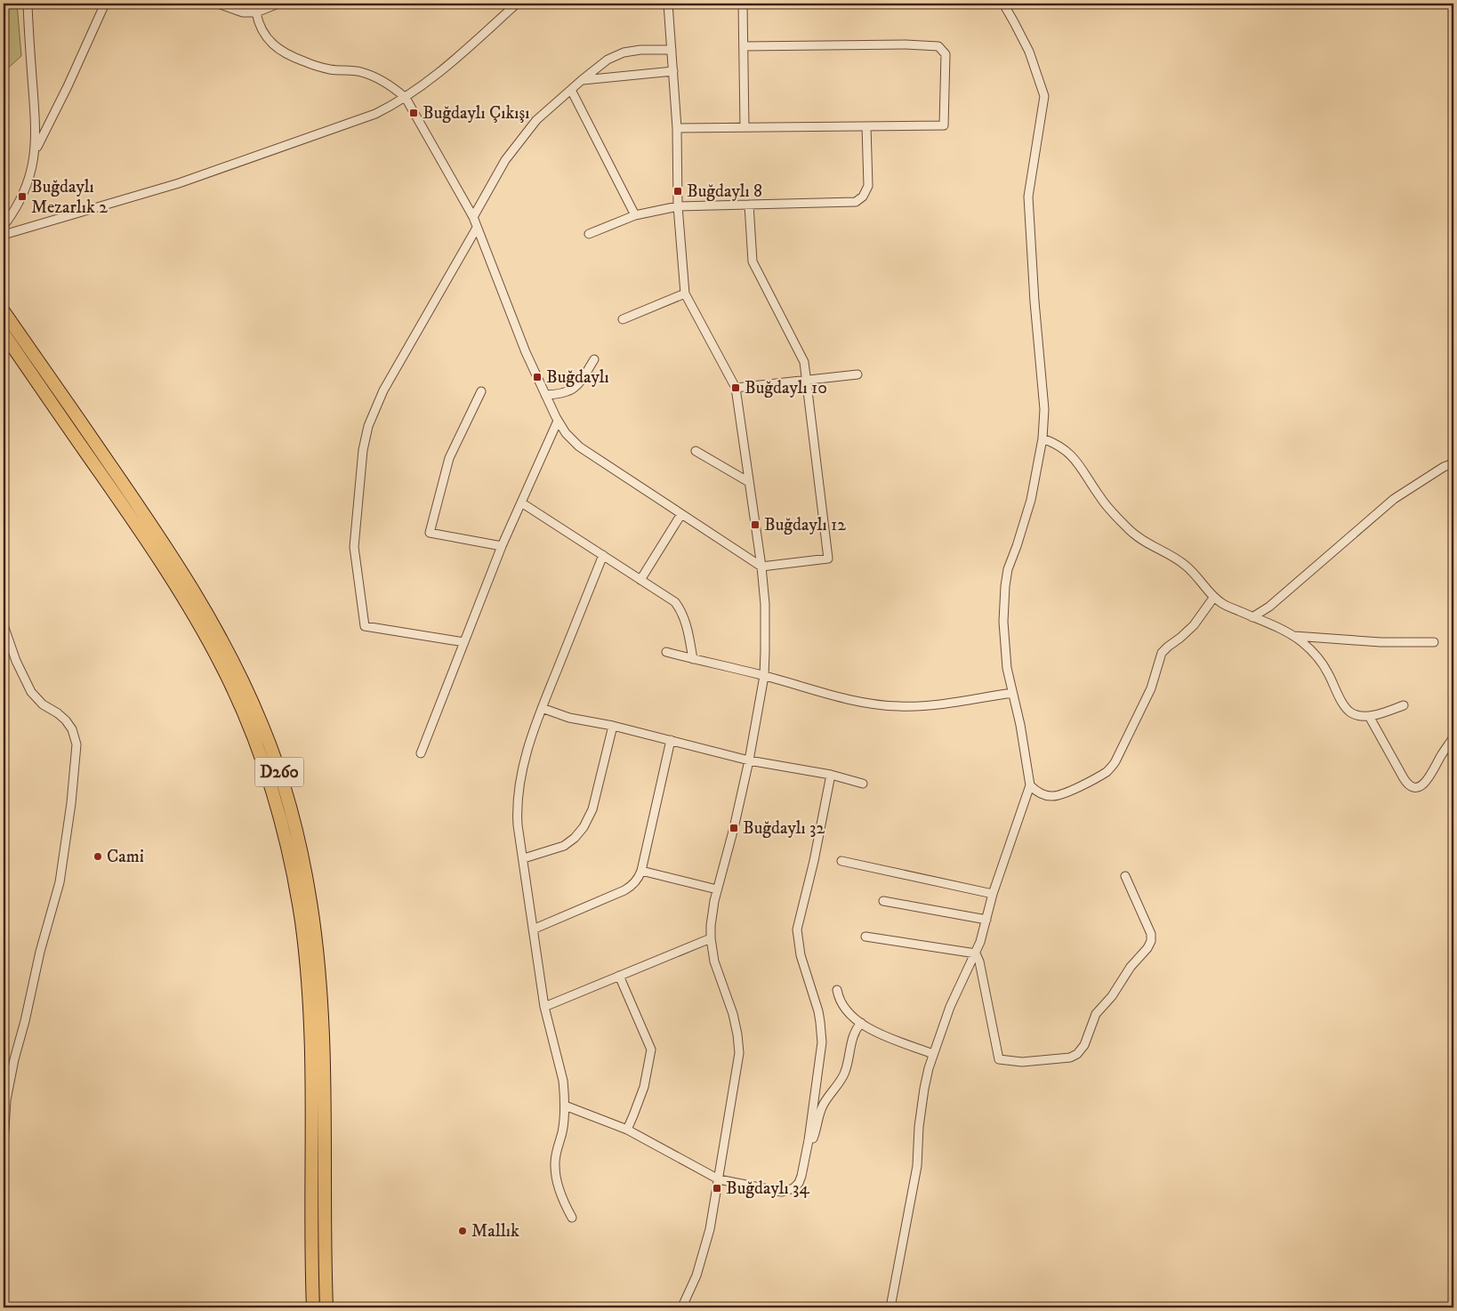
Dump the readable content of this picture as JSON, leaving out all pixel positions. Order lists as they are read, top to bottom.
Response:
{
  "streets": {
    "highway": ["D260"]
  },
  "places": {
    "transit": [
      "Buğdaylı Çıkışı",
      "Buğdaylı 8",
      "Buğdaylı Mezarlık 2",
      "Buğdaylı",
      "Buğdaylı 10",
      "Buğdaylı 12",
      "Buğdaylı 32",
      "Buğdaylı 34"
    ],
    "other": ["Cami", "Mallık"]
  }
}
